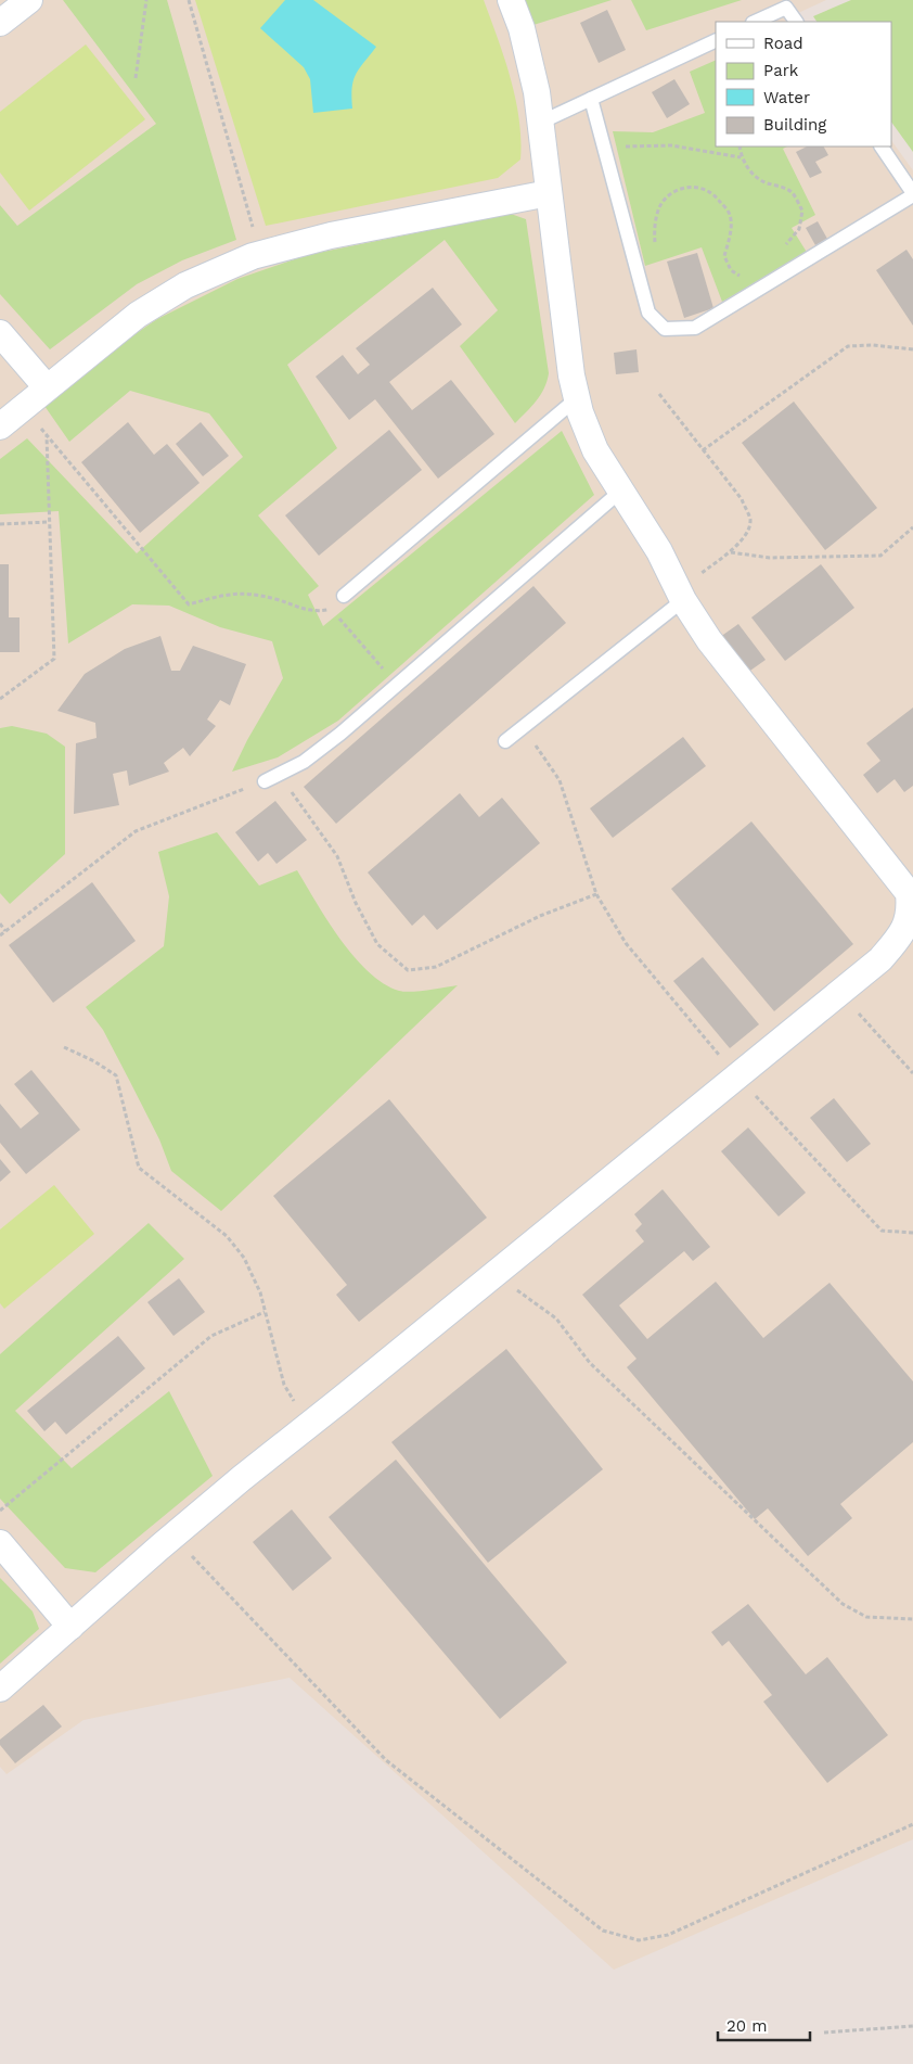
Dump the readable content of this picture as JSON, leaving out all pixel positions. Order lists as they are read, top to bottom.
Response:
{
  "legend": [
    "Road",
    "Park",
    "Water",
    "Building"
  ],
  "scale_bar": "20 m"
}
